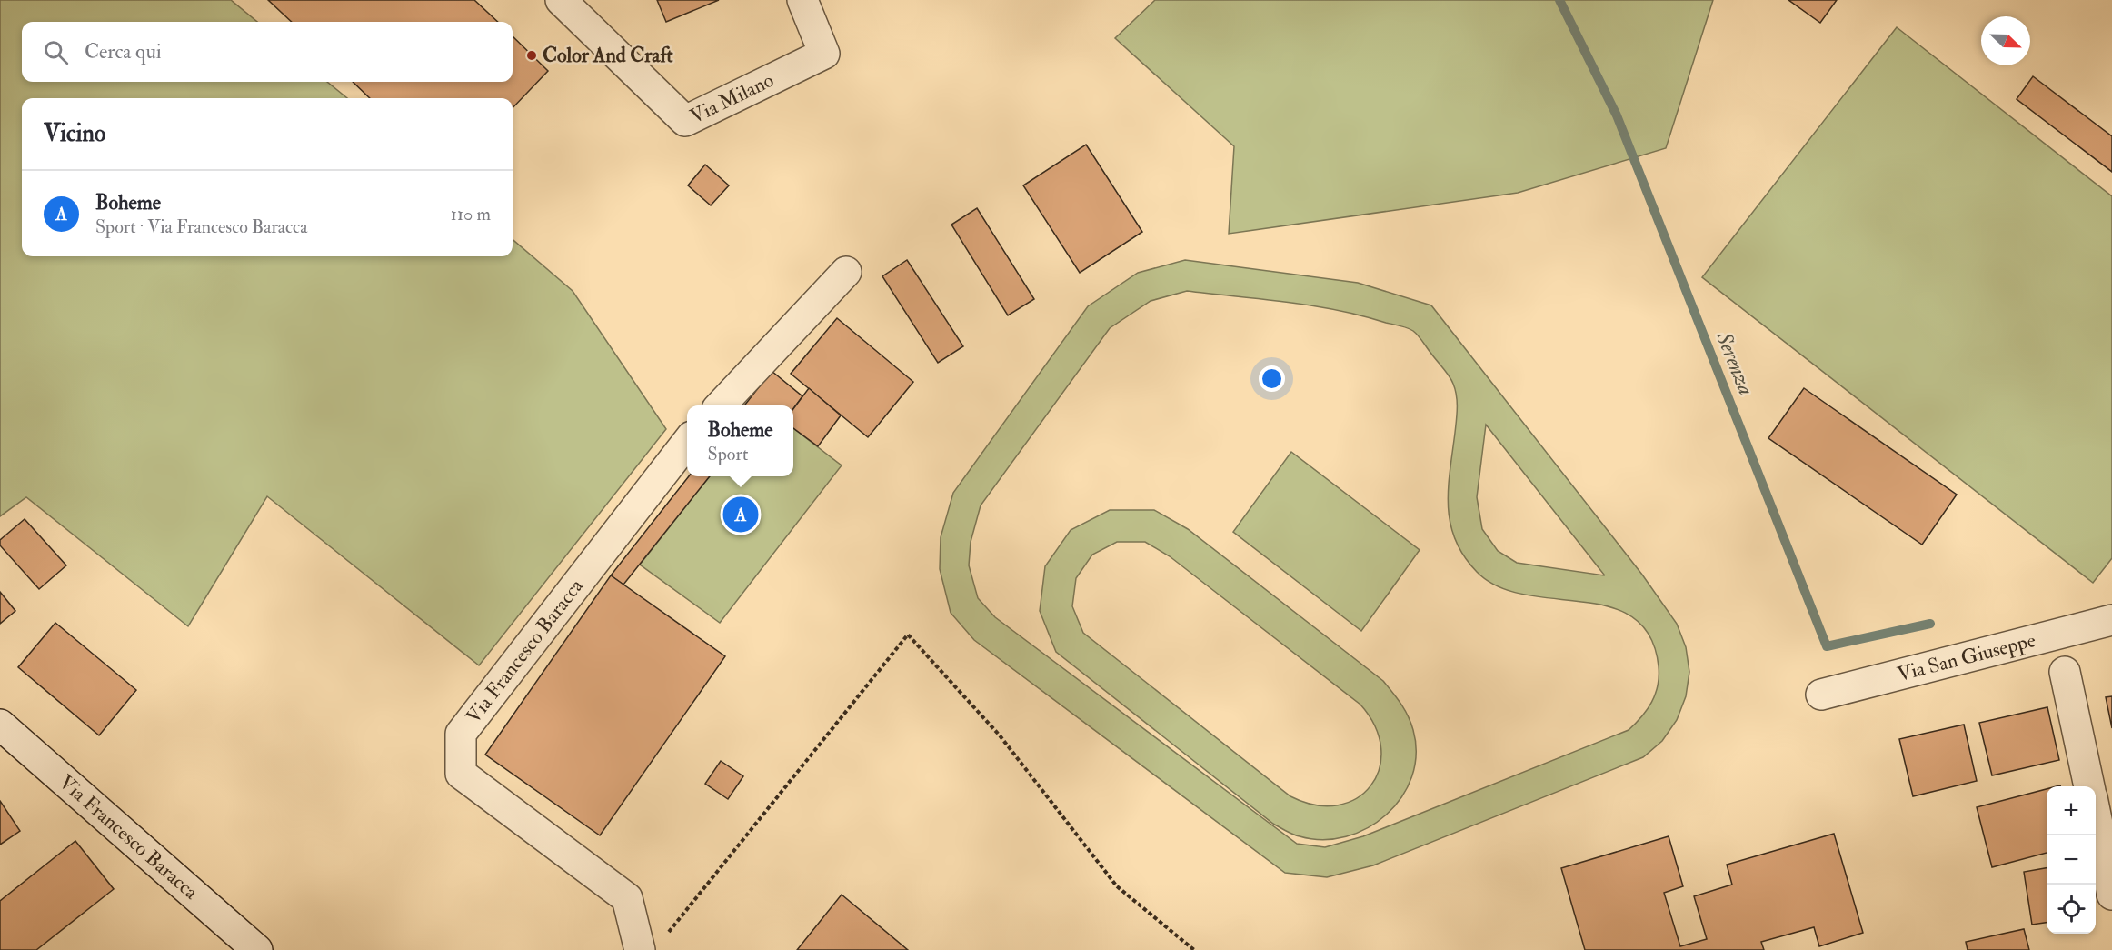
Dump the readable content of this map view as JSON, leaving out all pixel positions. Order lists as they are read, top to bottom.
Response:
{
  "streets": {
    "street": ["Via Milano", "Via Francesco Baracca", "Via San Giuseppe"]
  },
  "water": ["Serenza"],
  "places": ["Color And Craft"],
  "north": "bottom right",
  "page": {
    "search": "Cerca qui",
    "heading": "Vicino",
    "list": [
      {
        "mark": "A",
        "name": "Boheme",
        "note": "Sport · Via Francesco Baracca",
        "value": "110 m"
      }
    ],
    "popup": ["Boheme", "Sport"],
    "pins": "A",
    "map_buttons": ["+", "−"]
  }
}
